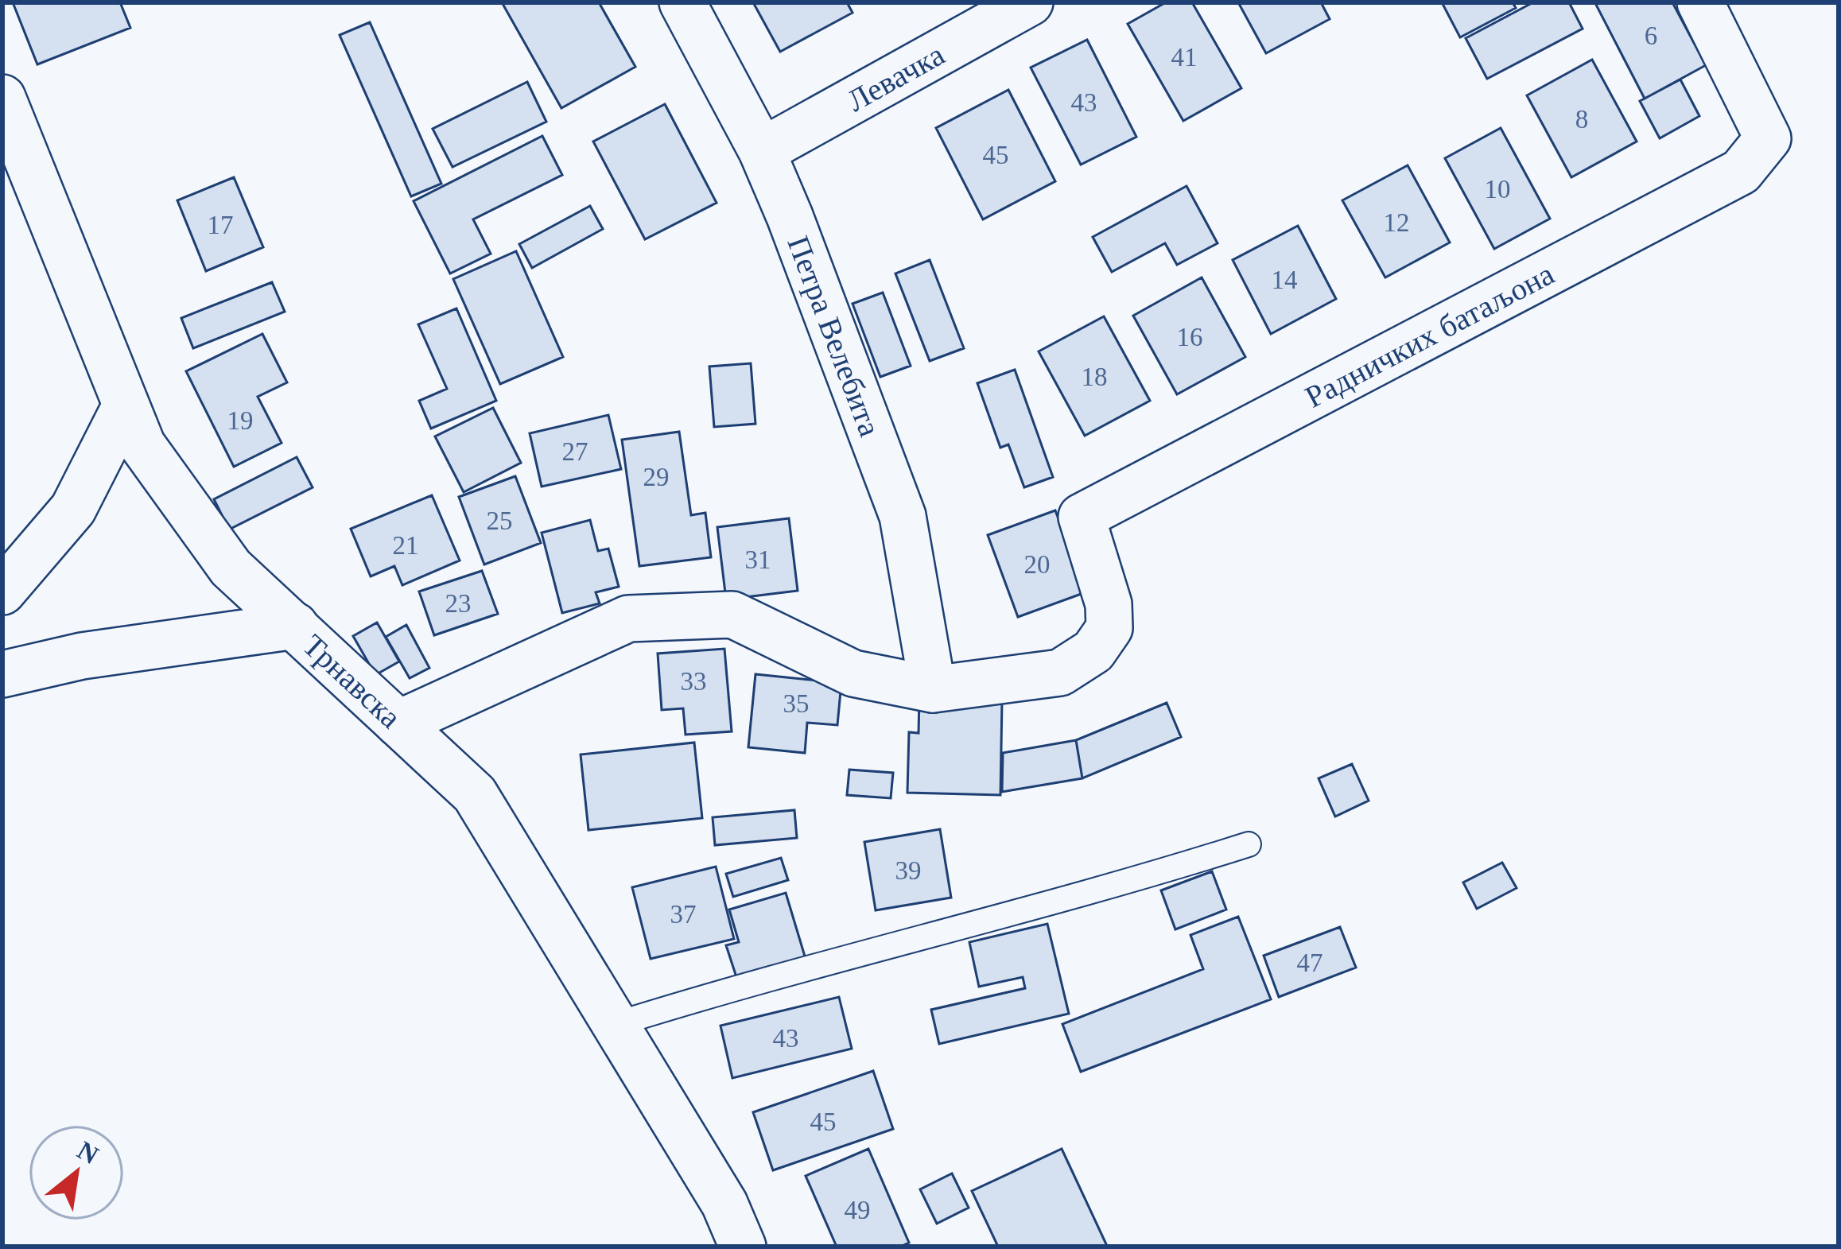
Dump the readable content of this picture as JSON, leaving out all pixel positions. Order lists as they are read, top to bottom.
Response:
{
  "streets": {
    "street": [
      "Левачка",
      "Радничких батаљона",
      "Петра Велебита",
      "Трнавска"
    ]
  },
  "crossings": [
    ["Левачка", "Петра Велебита"],
    ["Радничких батаљона", "Петра Велебита"]
  ],
  "house_numbers": [
    "6",
    "41",
    "43",
    "8",
    "45",
    "10",
    "12",
    "17",
    "14",
    "16",
    "18",
    "19",
    "27",
    "29",
    "25",
    "21",
    "31",
    "20",
    "23",
    "33",
    "35",
    "39",
    "37",
    "47",
    "43",
    "45",
    "49"
  ],
  "north": "top right"
}
